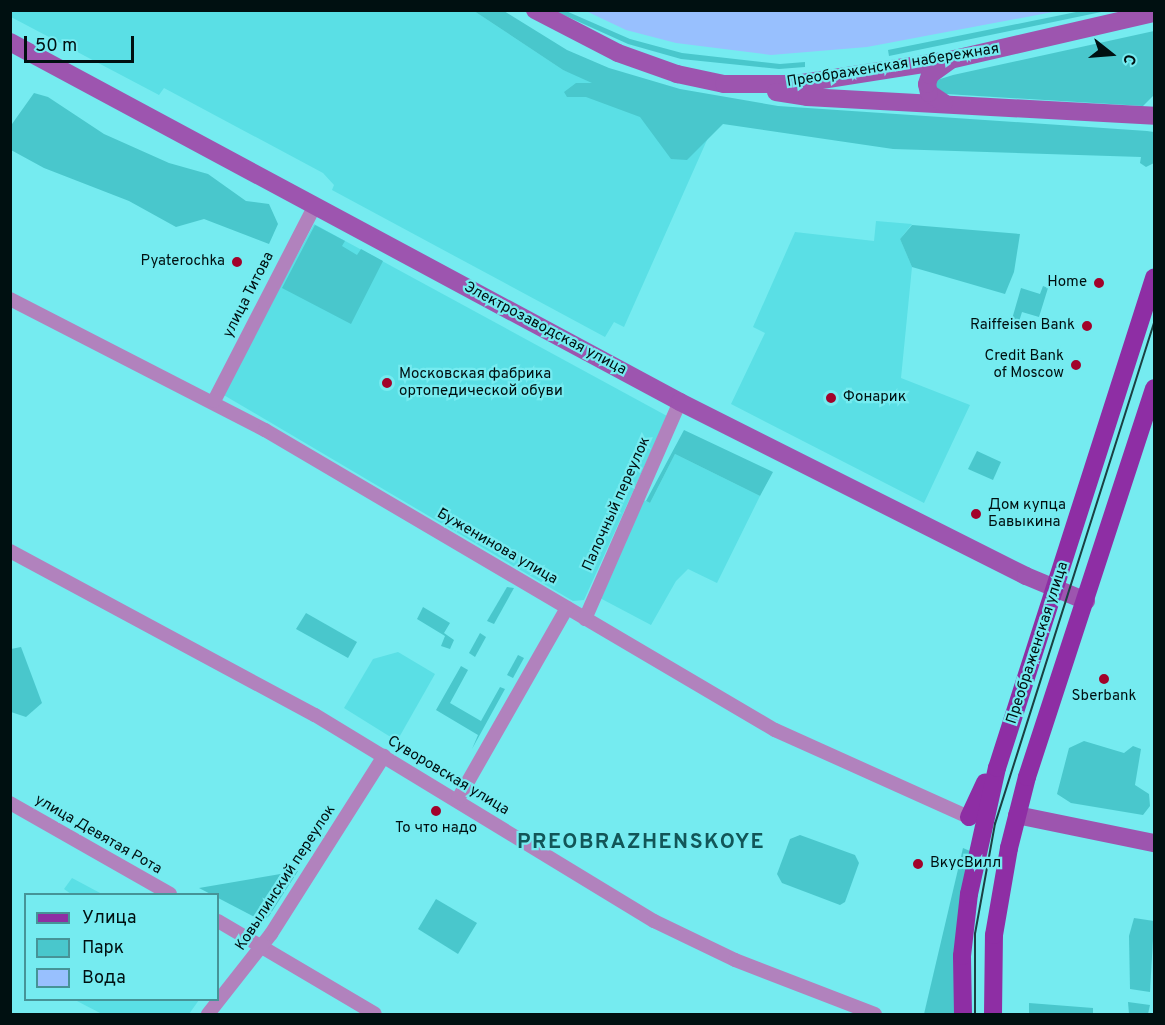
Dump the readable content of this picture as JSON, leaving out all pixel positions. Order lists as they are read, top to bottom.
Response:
{
  "streets": {
    "main road": ["Преображенская улица"],
    "street": [
      "Преображенская набережная",
      "улица Титова",
      "Электрозаводская улица",
      "Палочный переулок",
      "Буженинова улица",
      "Суворовская улица",
      "улица Девятая Рота",
      "Ковылинский переулок"
    ]
  },
  "crossings": [
    ["улица Титова", "Электрозаводская улица"],
    ["улица Титова", "Буженинова улица"],
    ["Электрозаводская улица", "Палочный переулок"],
    ["Электрозаводская улица", "Преображенская улица"],
    ["Палочный переулок", "Буженинова улица"],
    ["Суворовская улица", "Ковылинский переулок"]
  ],
  "districts": ["PREOBRAZHENSKOYE"],
  "places": [
    "Pyaterochka",
    "Home",
    "Raiffeisen Bank",
    "Credit Bank of Moscow",
    "Московская фабрика ортопедической обуви",
    "Фонарик",
    "Дом купца Бавыкина",
    "Sberbank",
    "То что надо",
    "ВкусВилл"
  ],
  "legend": ["Улица", "Парк", "Вода"],
  "scale_bar": "50 m",
  "north": "right"
}
